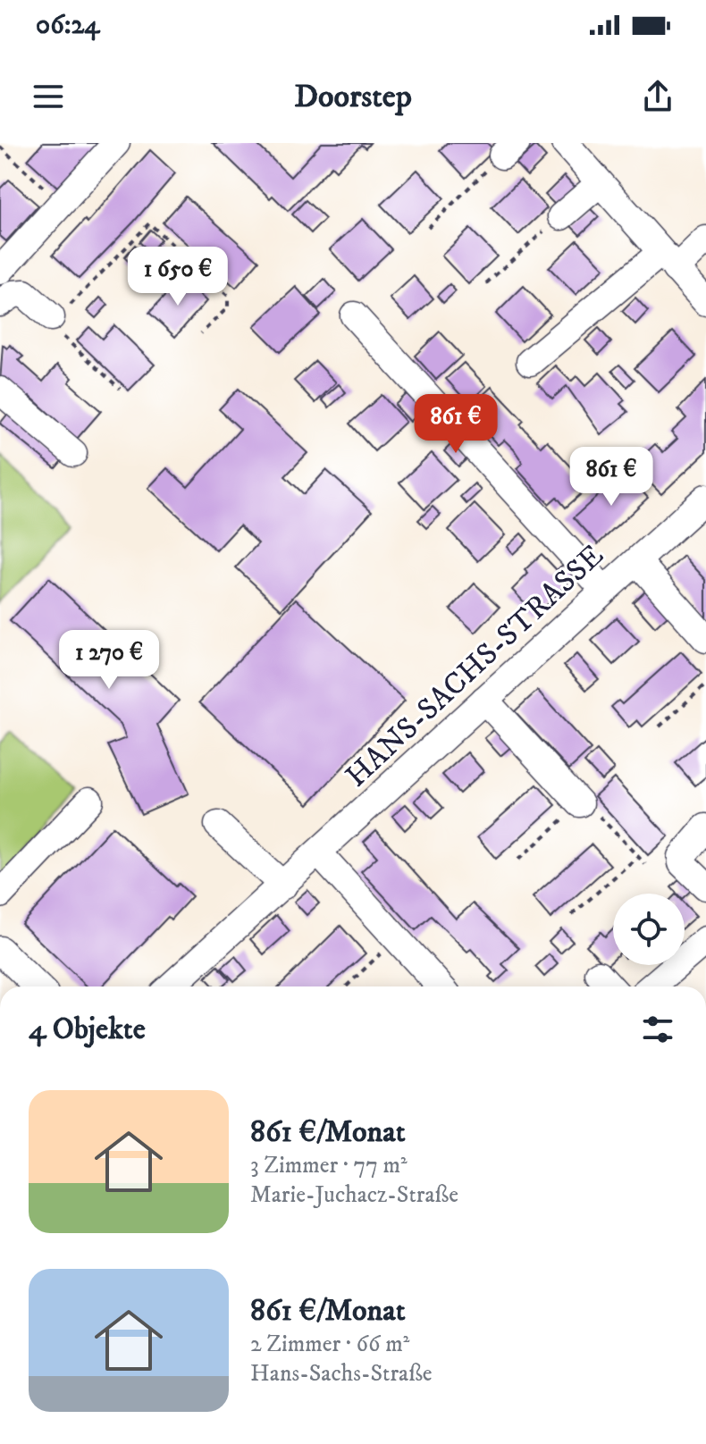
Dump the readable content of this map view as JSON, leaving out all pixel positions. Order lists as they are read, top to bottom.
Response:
{
  "streets": {
    "street": ["HANS-SACHS-STRASSE"]
  },
  "page": {
    "status": "06:24",
    "header": "Doorstep",
    "price": [
      "1 650 €",
      "861 €",
      "861 €",
      "1 270 €"
    ],
    "heading": "4 Objekte",
    "list": [
      {
        "name": "861 €/Monat",
        "note": "3 Zimmer · 77 m² · Marie-Juchacz-Straße"
      },
      {
        "name": "861 €/Monat",
        "note": "2 Zimmer · 66 m² · Hans-Sachs-Straße"
      }
    ]
  }
}
